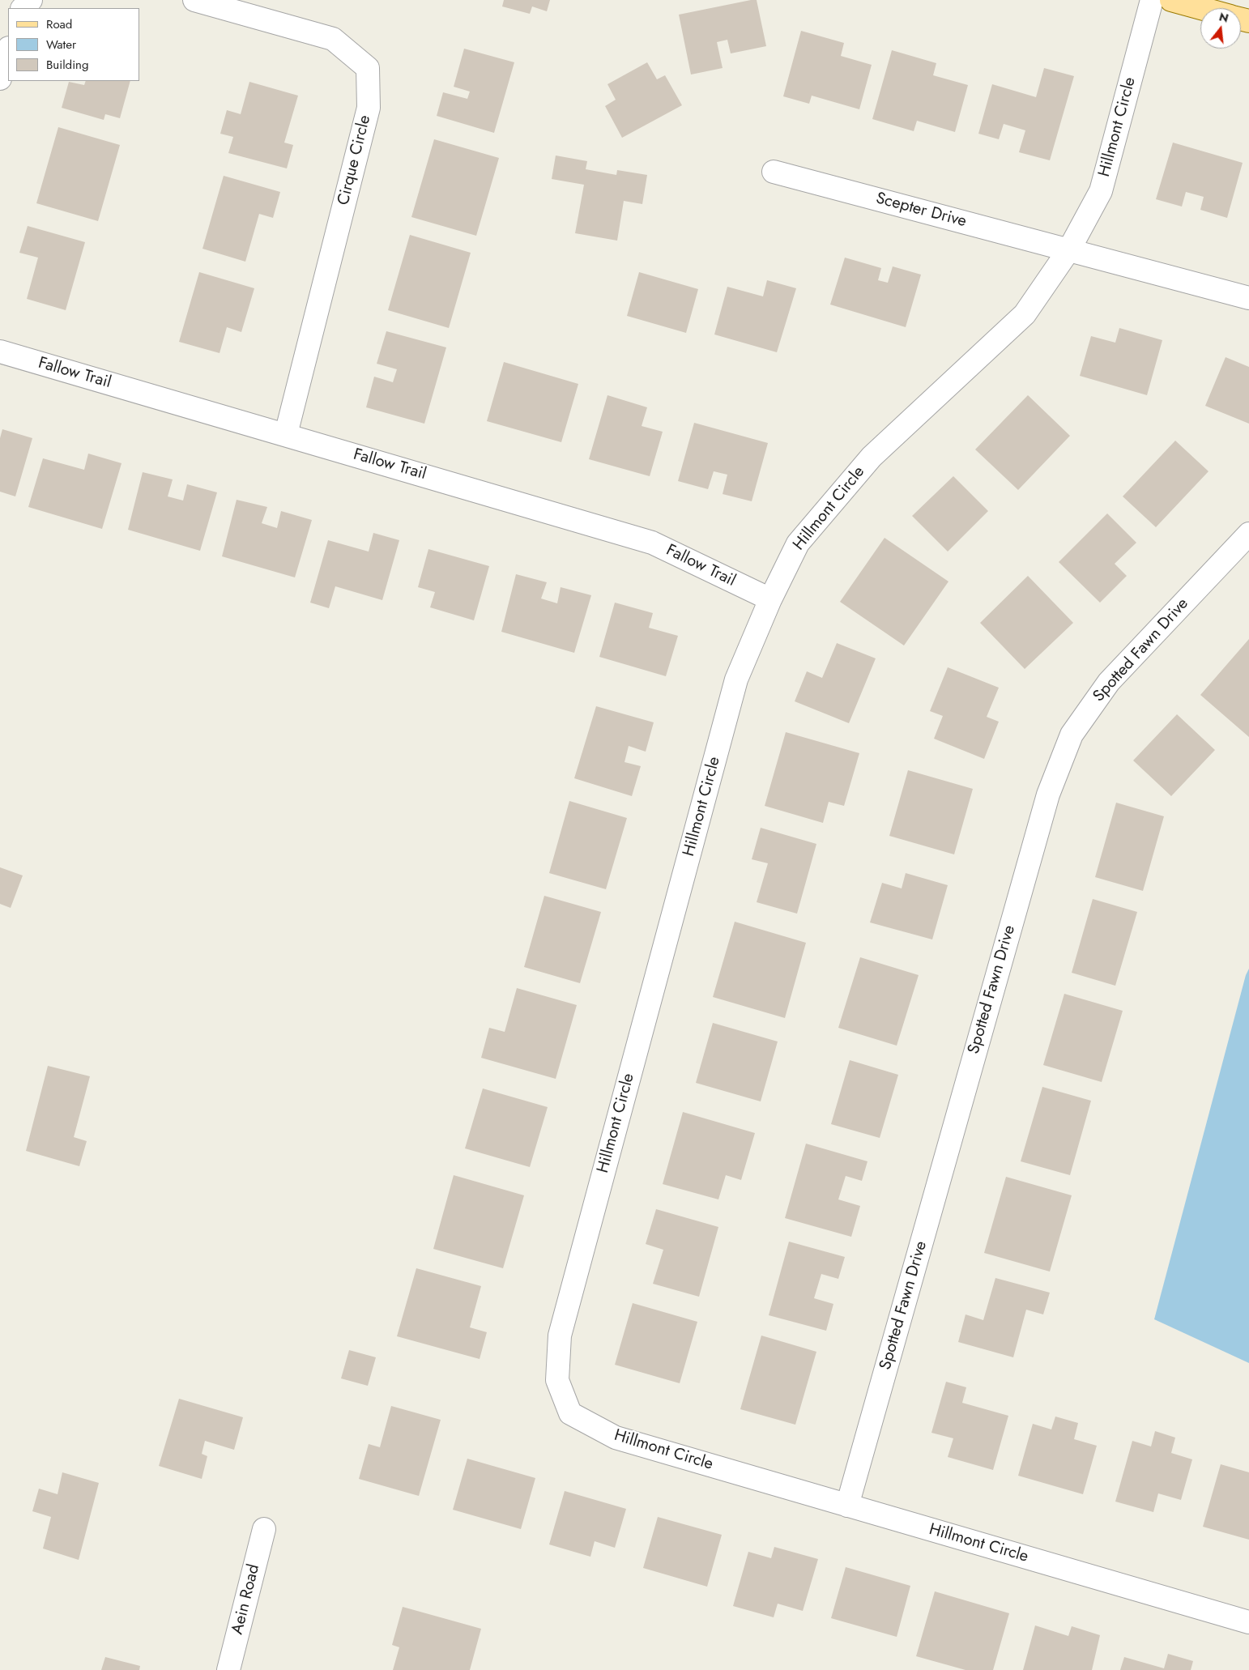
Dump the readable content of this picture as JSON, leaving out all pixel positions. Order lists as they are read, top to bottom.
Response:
{
  "streets": {
    "street": [
      "Hillmont Circle",
      "Cirque Circle",
      "Scepter Drive",
      "Fallow Trail",
      "Spotted Fawn Drive",
      "Aein Road"
    ]
  },
  "crossings": [
    ["Hillmont Circle", "Scepter Drive"],
    ["Hillmont Circle", "Fallow Trail"],
    ["Hillmont Circle", "Spotted Fawn Drive"],
    ["Cirque Circle", "Fallow Trail"]
  ],
  "legend": ["Road", "Water", "Building"],
  "north": "top"
}
